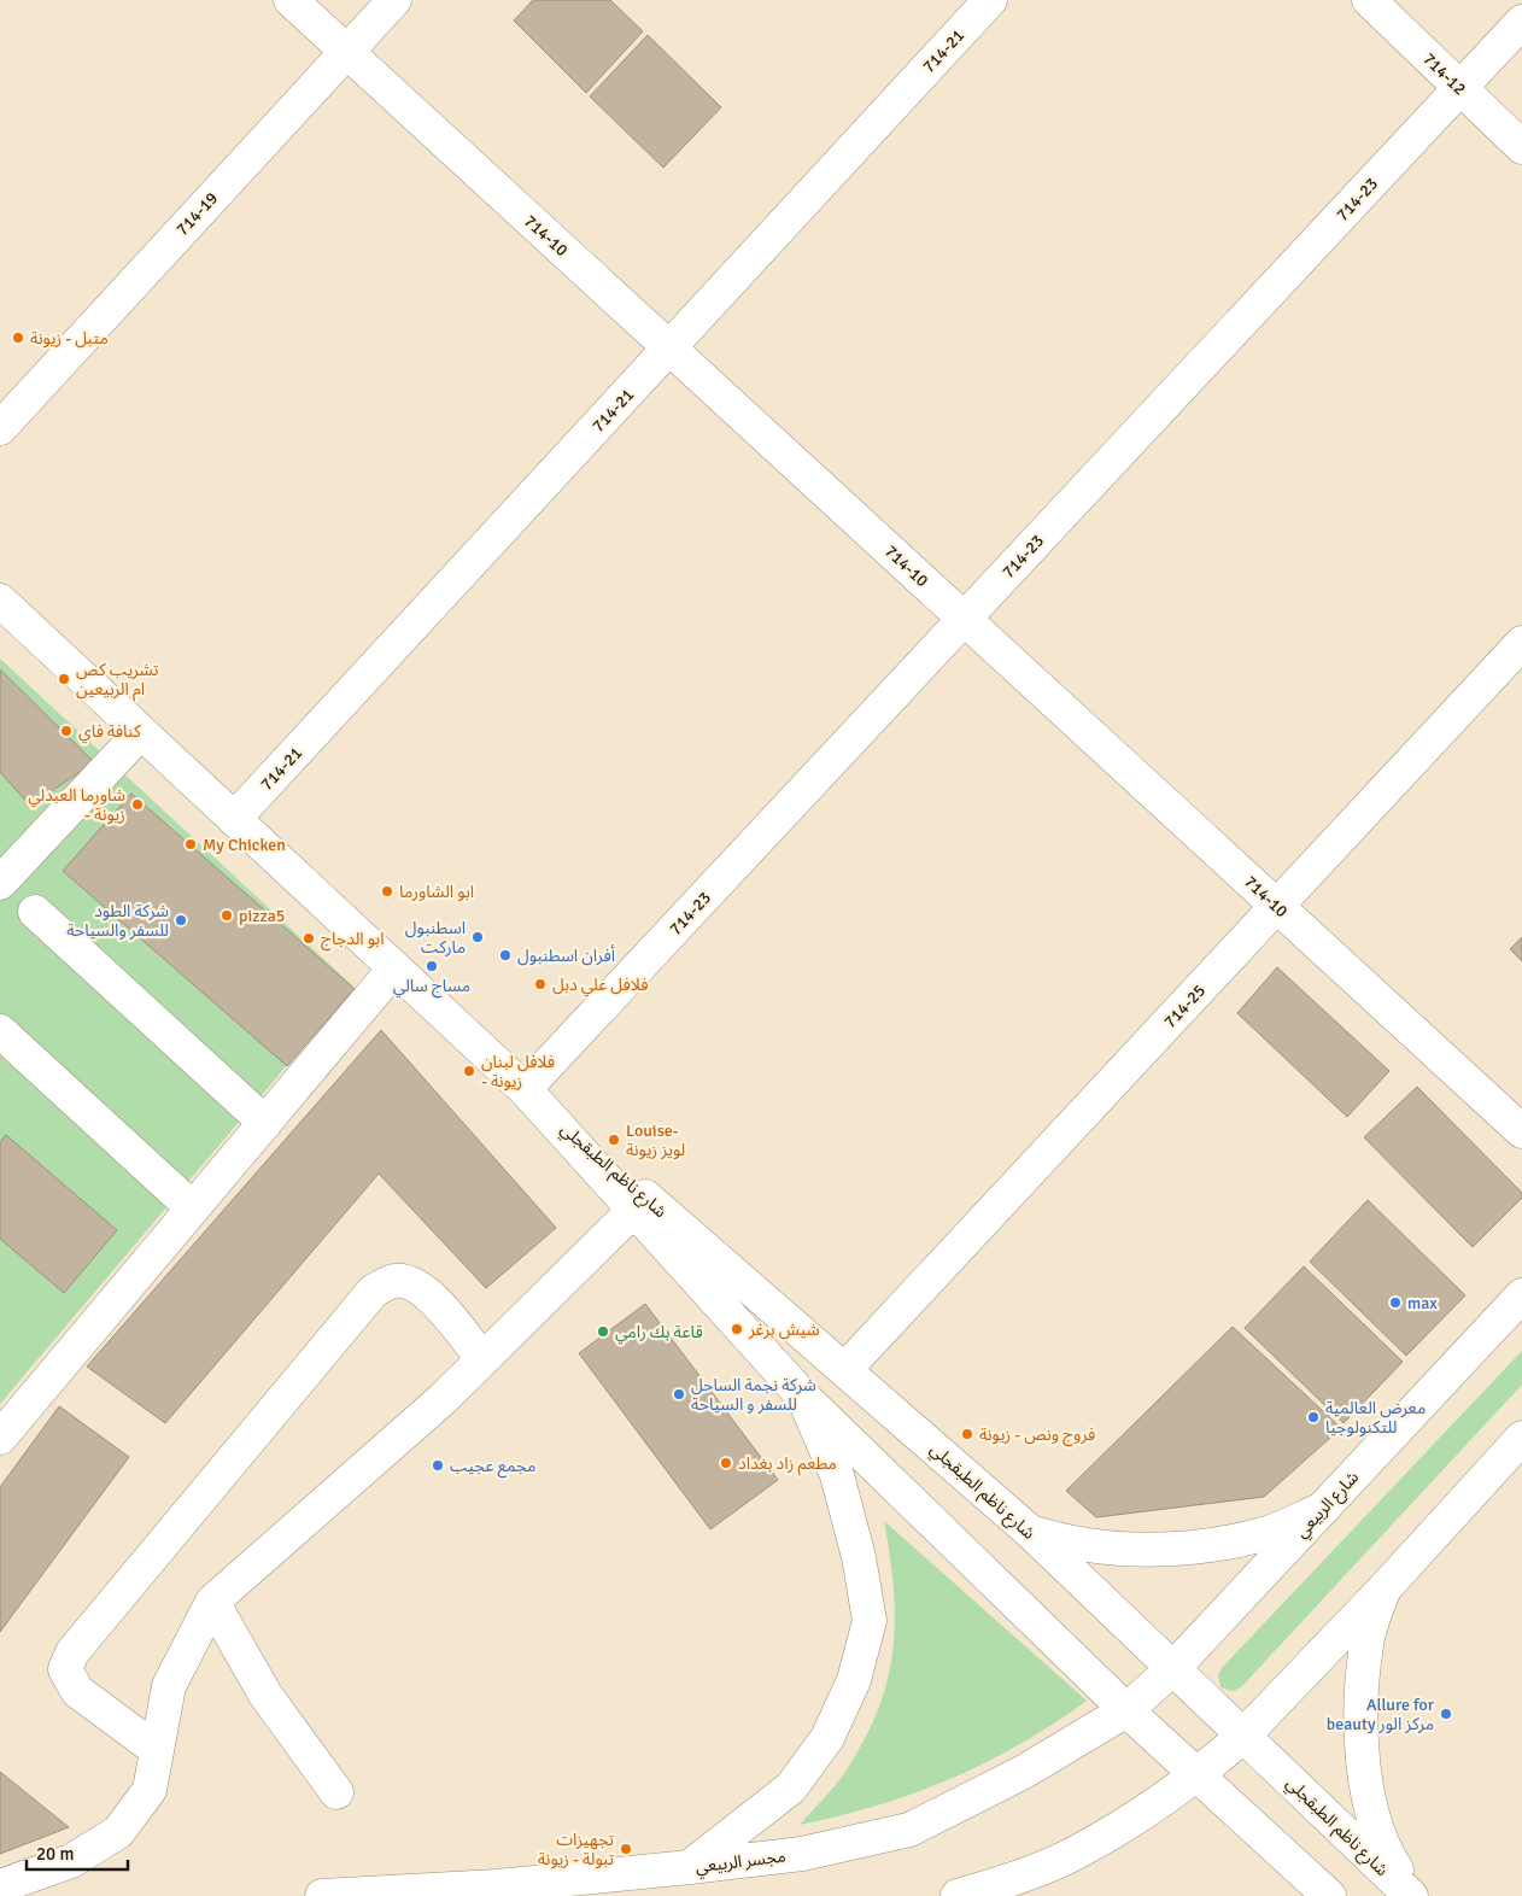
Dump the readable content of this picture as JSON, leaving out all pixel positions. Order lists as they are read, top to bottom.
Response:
{
  "streets": {
    "street": [
      "714-21",
      "714-12",
      "714-23",
      "714-19",
      "714-10",
      "714-25",
      "شارع ناظم الطبقجلي",
      "شارع الربيعي",
      "مجسر الربيعي"
    ]
  },
  "crossings": [
    ["714-21", "714-10"],
    ["714-21", "شارع ناظم الطبقجلي"],
    ["714-12", "714-23"],
    ["714-23", "714-10"],
    ["714-23", "شارع ناظم الطبقجلي"],
    ["714-19", "714-10"],
    ["714-10", "714-25"],
    ["714-25", "شارع ناظم الطبقجلي"],
    ["شارع ناظم الطبقجلي", "شارع الربيعي"],
    ["شارع ناظم الطبقجلي", "مجسر الربيعي"],
    ["شارع الربيعي", "مجسر الربيعي"]
  ],
  "places": [
    "متبل - زيونة",
    "تشريب كص ام الربيعين",
    "كنافة فاي",
    "شاورما العبدلي - زيونة",
    "My Chicken",
    "ابو الشاورما",
    "pizza5",
    "شركة الطود للسفر والسياحة",
    "اسطنبول ماركت",
    "ابو الدجاج",
    "أفران اسطنبول",
    "مساج سالي",
    "فلافل علي دبل",
    "فلافل لبنان - زيونة",
    "Louise- لويز زيونة",
    "max",
    "شيش برغر",
    "قاعة بك رامي",
    "شركة نجمة الساحل للسفر و السياحة",
    "معرض العالمية للتكنولوجيا",
    "فروج ونص - زيونة",
    "مطعم زاد بغداد",
    "مجمع عجيب",
    "Allure for beauty مركز الور",
    "تجهيزات تبولة - زيونة"
  ],
  "scale_bar": "20 m"
}
